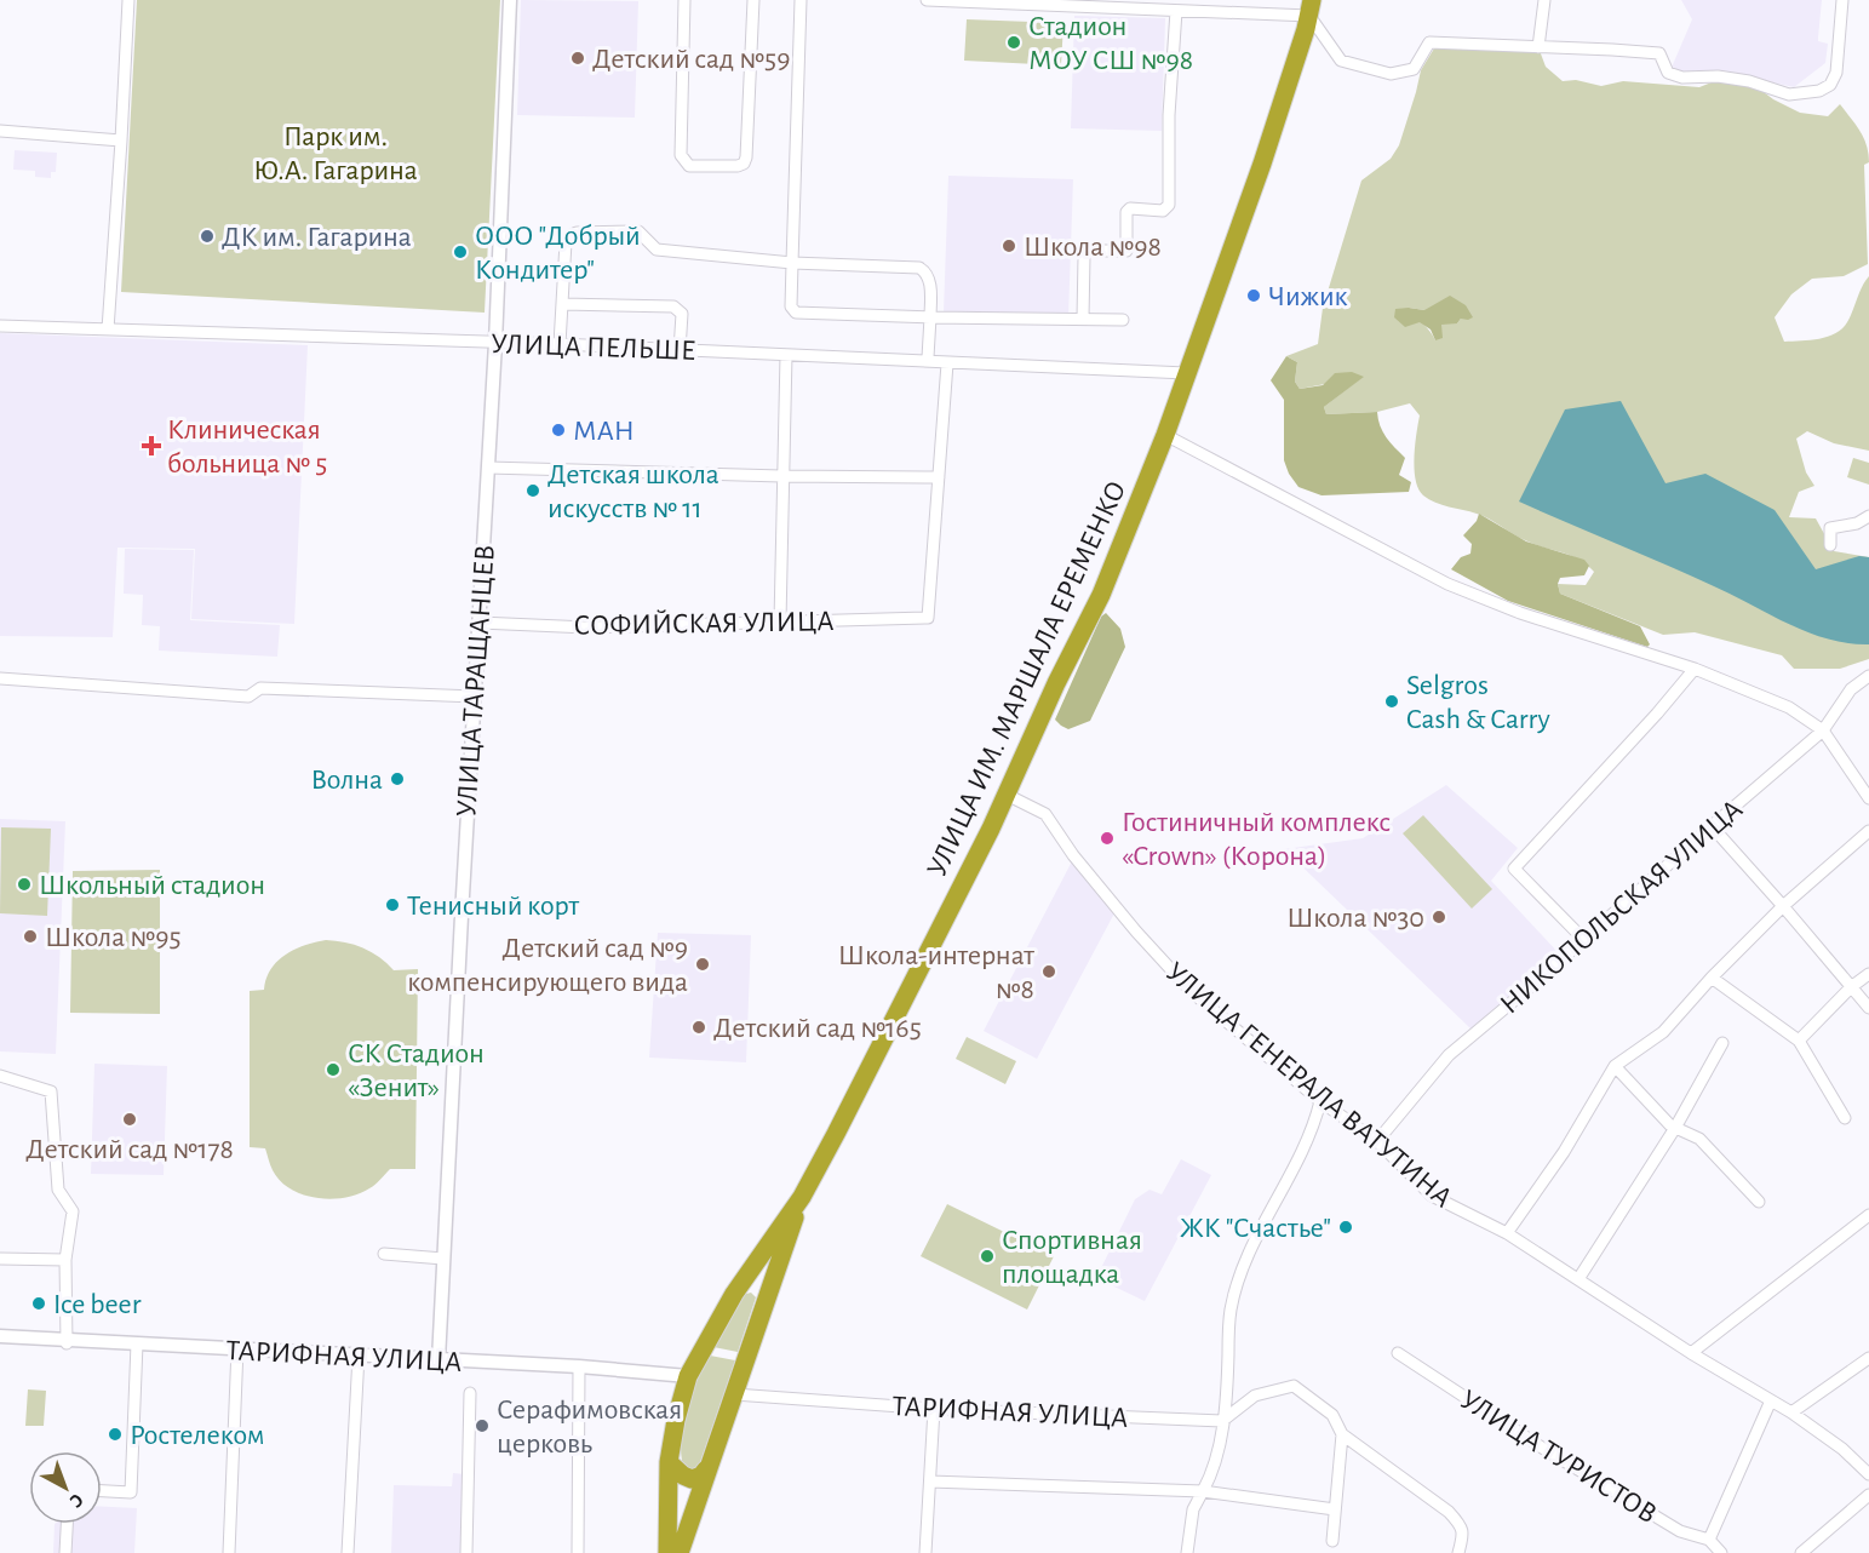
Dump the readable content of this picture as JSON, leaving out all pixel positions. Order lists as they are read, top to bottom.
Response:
{
  "streets": {
    "highway": ["УЛИЦА ИМ. МАРШАЛА ЕРЕМЕНКО"],
    "street": [
      "УЛИЦА ПЕЛЬШЕ",
      "СОФИЙСКАЯ УЛИЦА",
      "УЛИЦА ТАРАЩАНЦЕВ",
      "НИКОПОЛЬСКАЯ УЛИЦА",
      "УЛИЦА ГЕНЕРАЛА ВАТУТИНА",
      "ТАРИФНАЯ УЛИЦА",
      "УЛИЦА ТУРИСТОВ"
    ]
  },
  "crossings": [
    ["УЛИЦА ПЕЛЬШЕ", "УЛИЦА ИМ. МАРШАЛА ЕРЕМЕНКО"],
    ["УЛИЦА ПЕЛЬШЕ", "УЛИЦА ТАРАЩАНЦЕВ"],
    ["СОФИЙСКАЯ УЛИЦА", "УЛИЦА ТАРАЩАНЦЕВ"],
    ["УЛИЦА ИМ. МАРШАЛА ЕРЕМЕНКО", "УЛИЦА ГЕНЕРАЛА ВАТУТИНА"],
    ["УЛИЦА ТАРАЩАНЦЕВ", "ТАРИФНАЯ УЛИЦА"],
    ["НИКОПОЛЬСКАЯ УЛИЦА", "УЛИЦА ГЕНЕРАЛА ВАТУТИНА"]
  ],
  "parks": ["Парк им. Ю.А. Гагарина"],
  "places": {
    "other": [
      "Стадион МОУ СШ №98",
      "Детский сад №59",
      "ДК им. Гагарина",
      "Школа №98",
      "ООО \"Добрый Кондитер\"",
      "Чижик",
      "МАН",
      "Детская школа искусств № 11",
      "Selgros Cash & Carry",
      "Волна",
      "Гостиничный комплекс «Crown» (Корона)",
      "Школьный стадион",
      "Тенисный корт",
      "Школа №30",
      "Школа №95",
      "Детский сад №9 компенсирующего вида",
      "Школа-интернат №8",
      "Детский сад №165",
      "СК Стадион «Зенит»",
      "Детский сад №178",
      "ЖК \"Счастье\"",
      "Спортивная площадка",
      "Ice beer",
      "Серафимовская церковь",
      "Ростелеком"
    ],
    "health": ["Клиническая больница № 5"]
  },
  "north": "bottom right"
}
